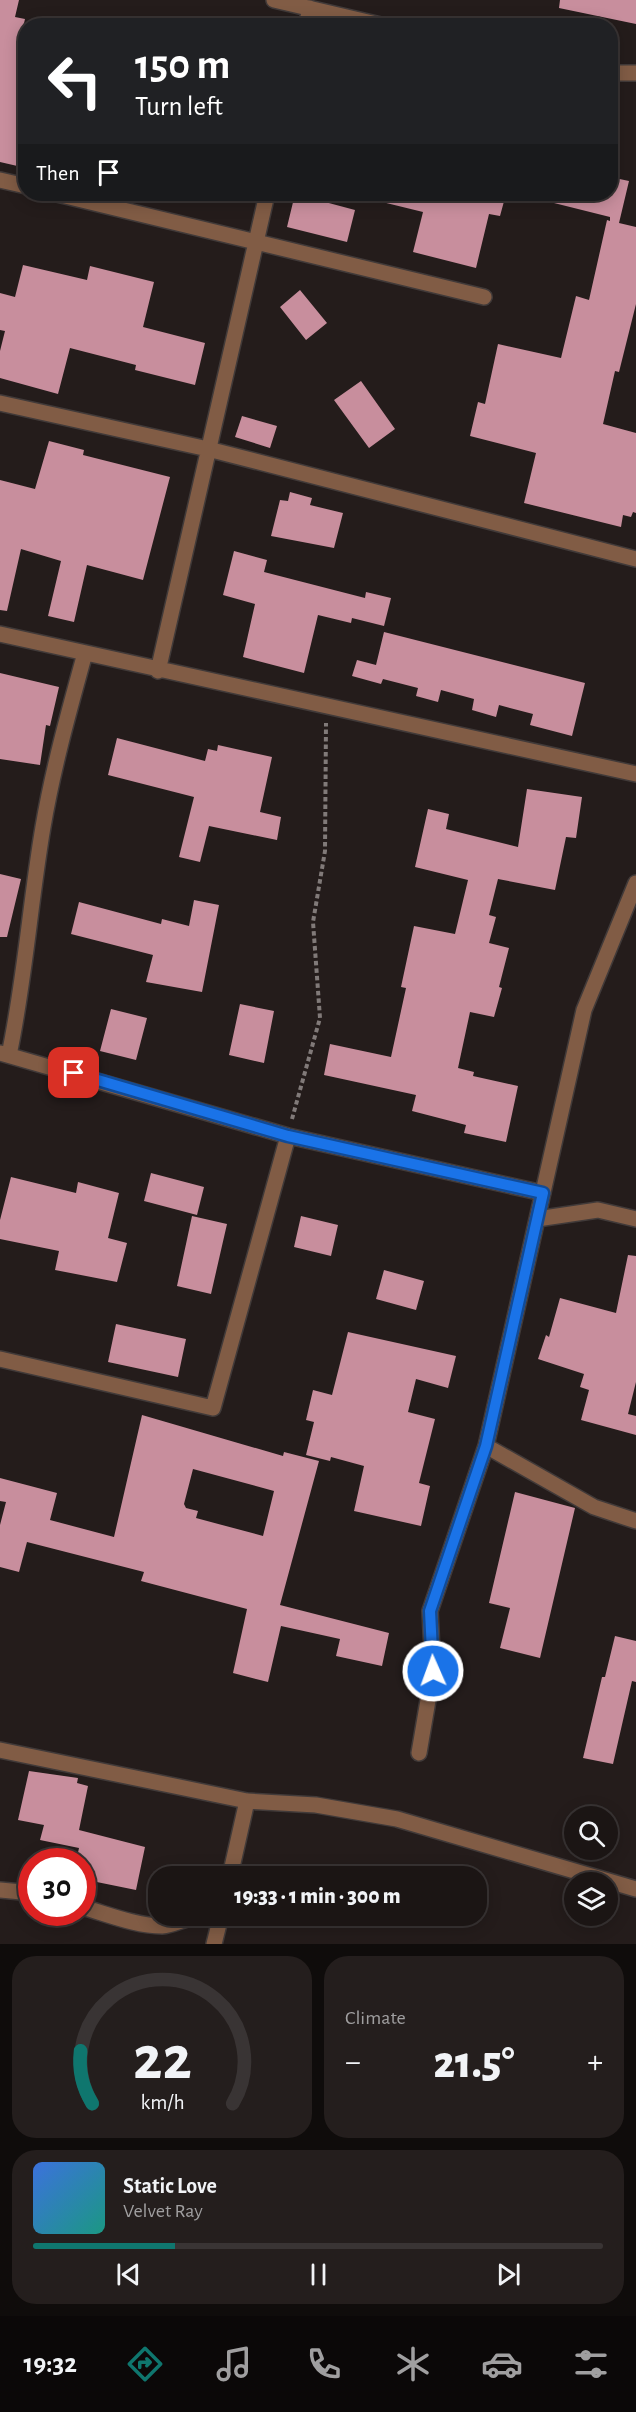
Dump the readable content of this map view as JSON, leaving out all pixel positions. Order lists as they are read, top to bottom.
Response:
{
  "page": {
    "turn": ["150 m", "Turn left"],
    "then": "Then",
    "limit": "30",
    "trip": "19:33 · 1 min · 300 m",
    "tile": "Climate",
    "heat": ["−", "21.5°", "+"],
    "song": ["Static Love", "Velvet Ray"],
    "tabs": "19:32",
    "gauge": ["22", "km/h"]
  }
}
